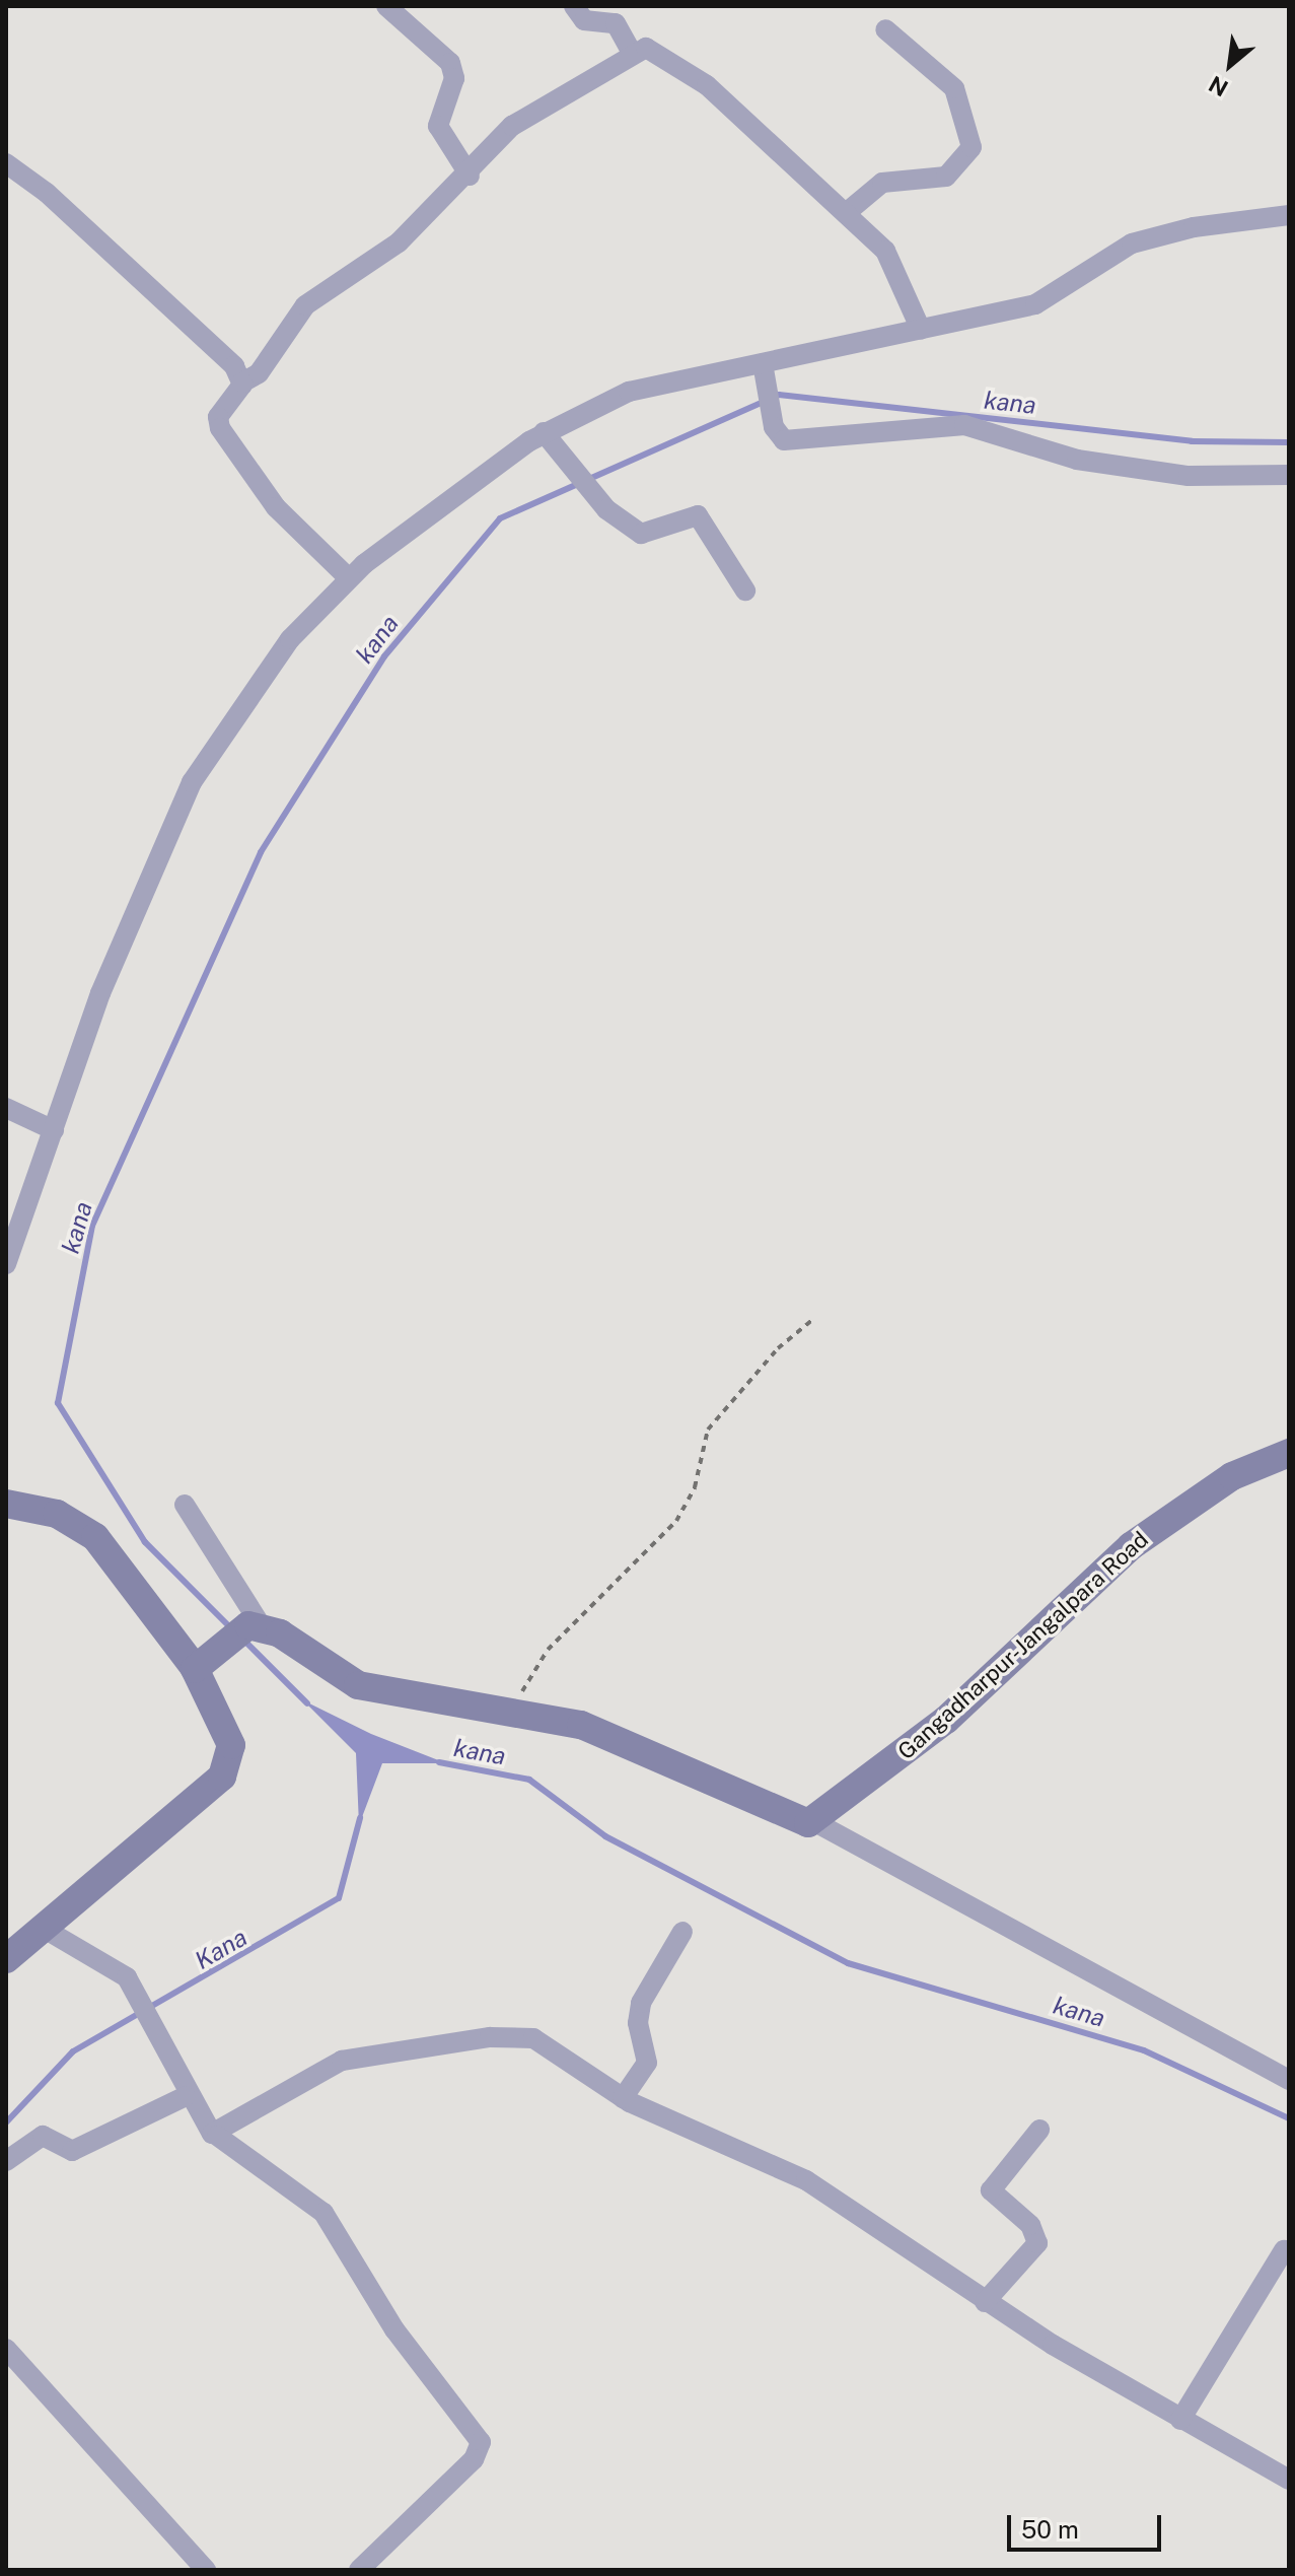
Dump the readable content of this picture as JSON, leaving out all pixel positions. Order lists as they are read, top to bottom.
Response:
{
  "streets": {
    "street": ["Gangadharpur-Jangalpara Road"]
  },
  "water": ["kana", "Kana"],
  "scale_bar": "50 m",
  "north": "bottom left"
}
